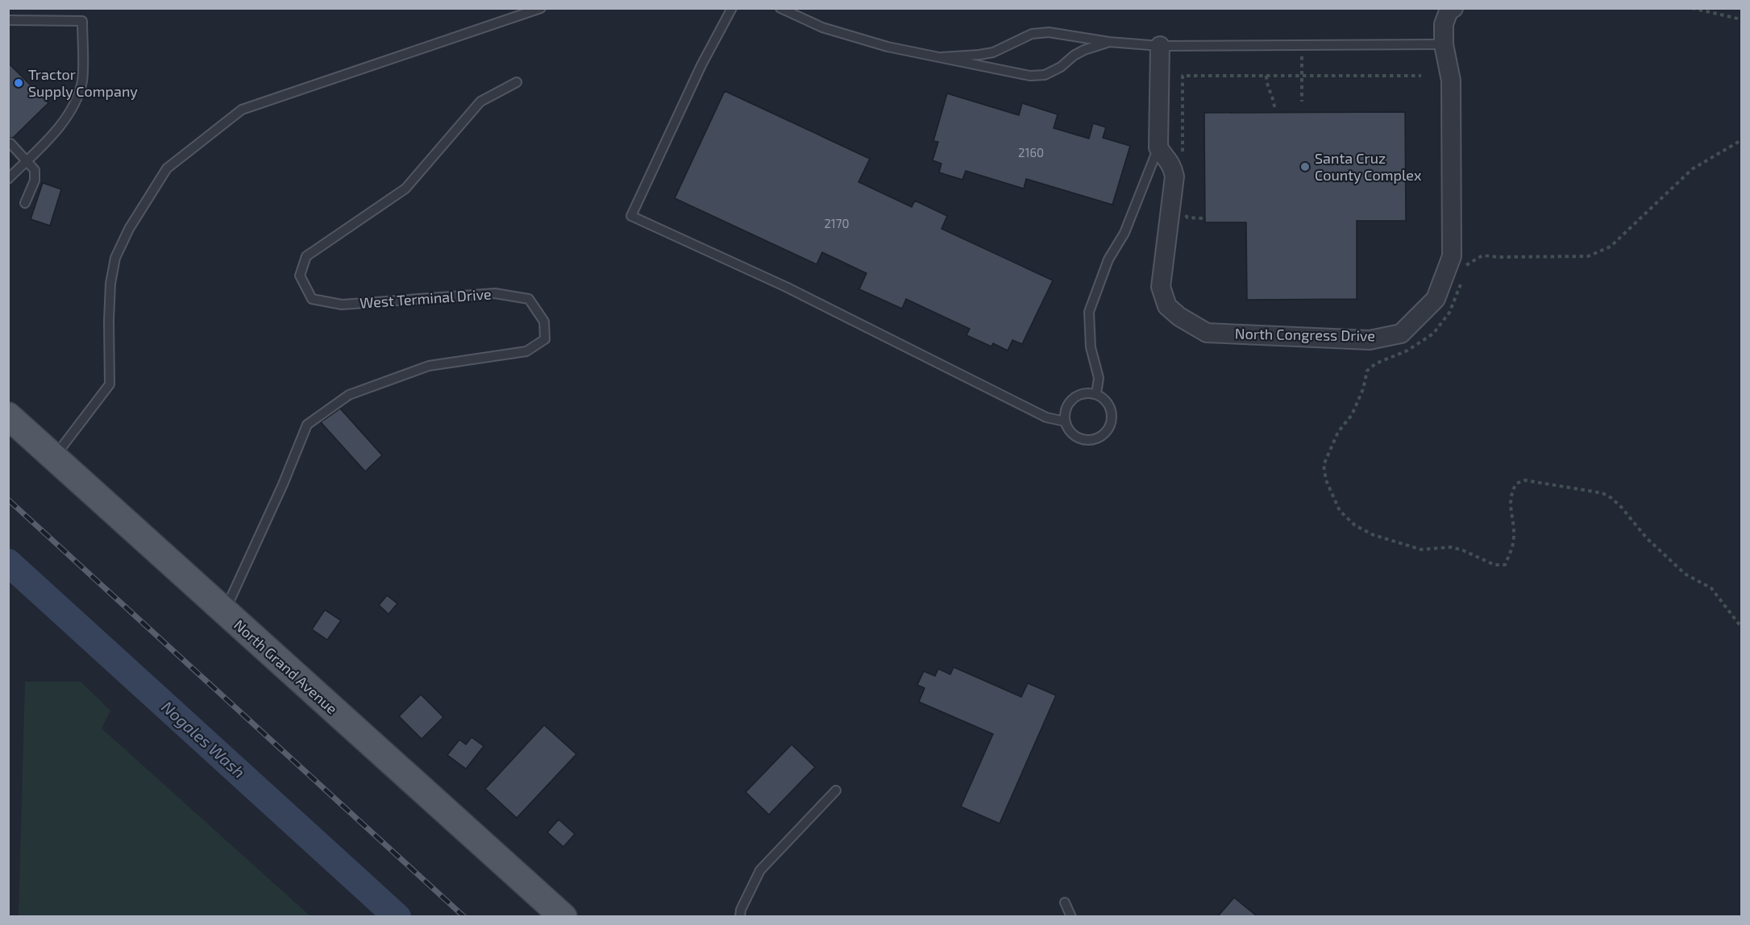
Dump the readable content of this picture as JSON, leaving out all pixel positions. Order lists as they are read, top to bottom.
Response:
{
  "streets": {
    "main road": ["North Grand Avenue"],
    "street": ["North Congress Drive"],
    "lane": ["West Terminal Drive"]
  },
  "crossings": [
    ["West Terminal Drive", "North Grand Avenue"]
  ],
  "water": ["Nogales Wash"],
  "places": ["Tractor Supply Company", "Santa Cruz County Complex"],
  "house_numbers": ["2160", "2170"]
}
